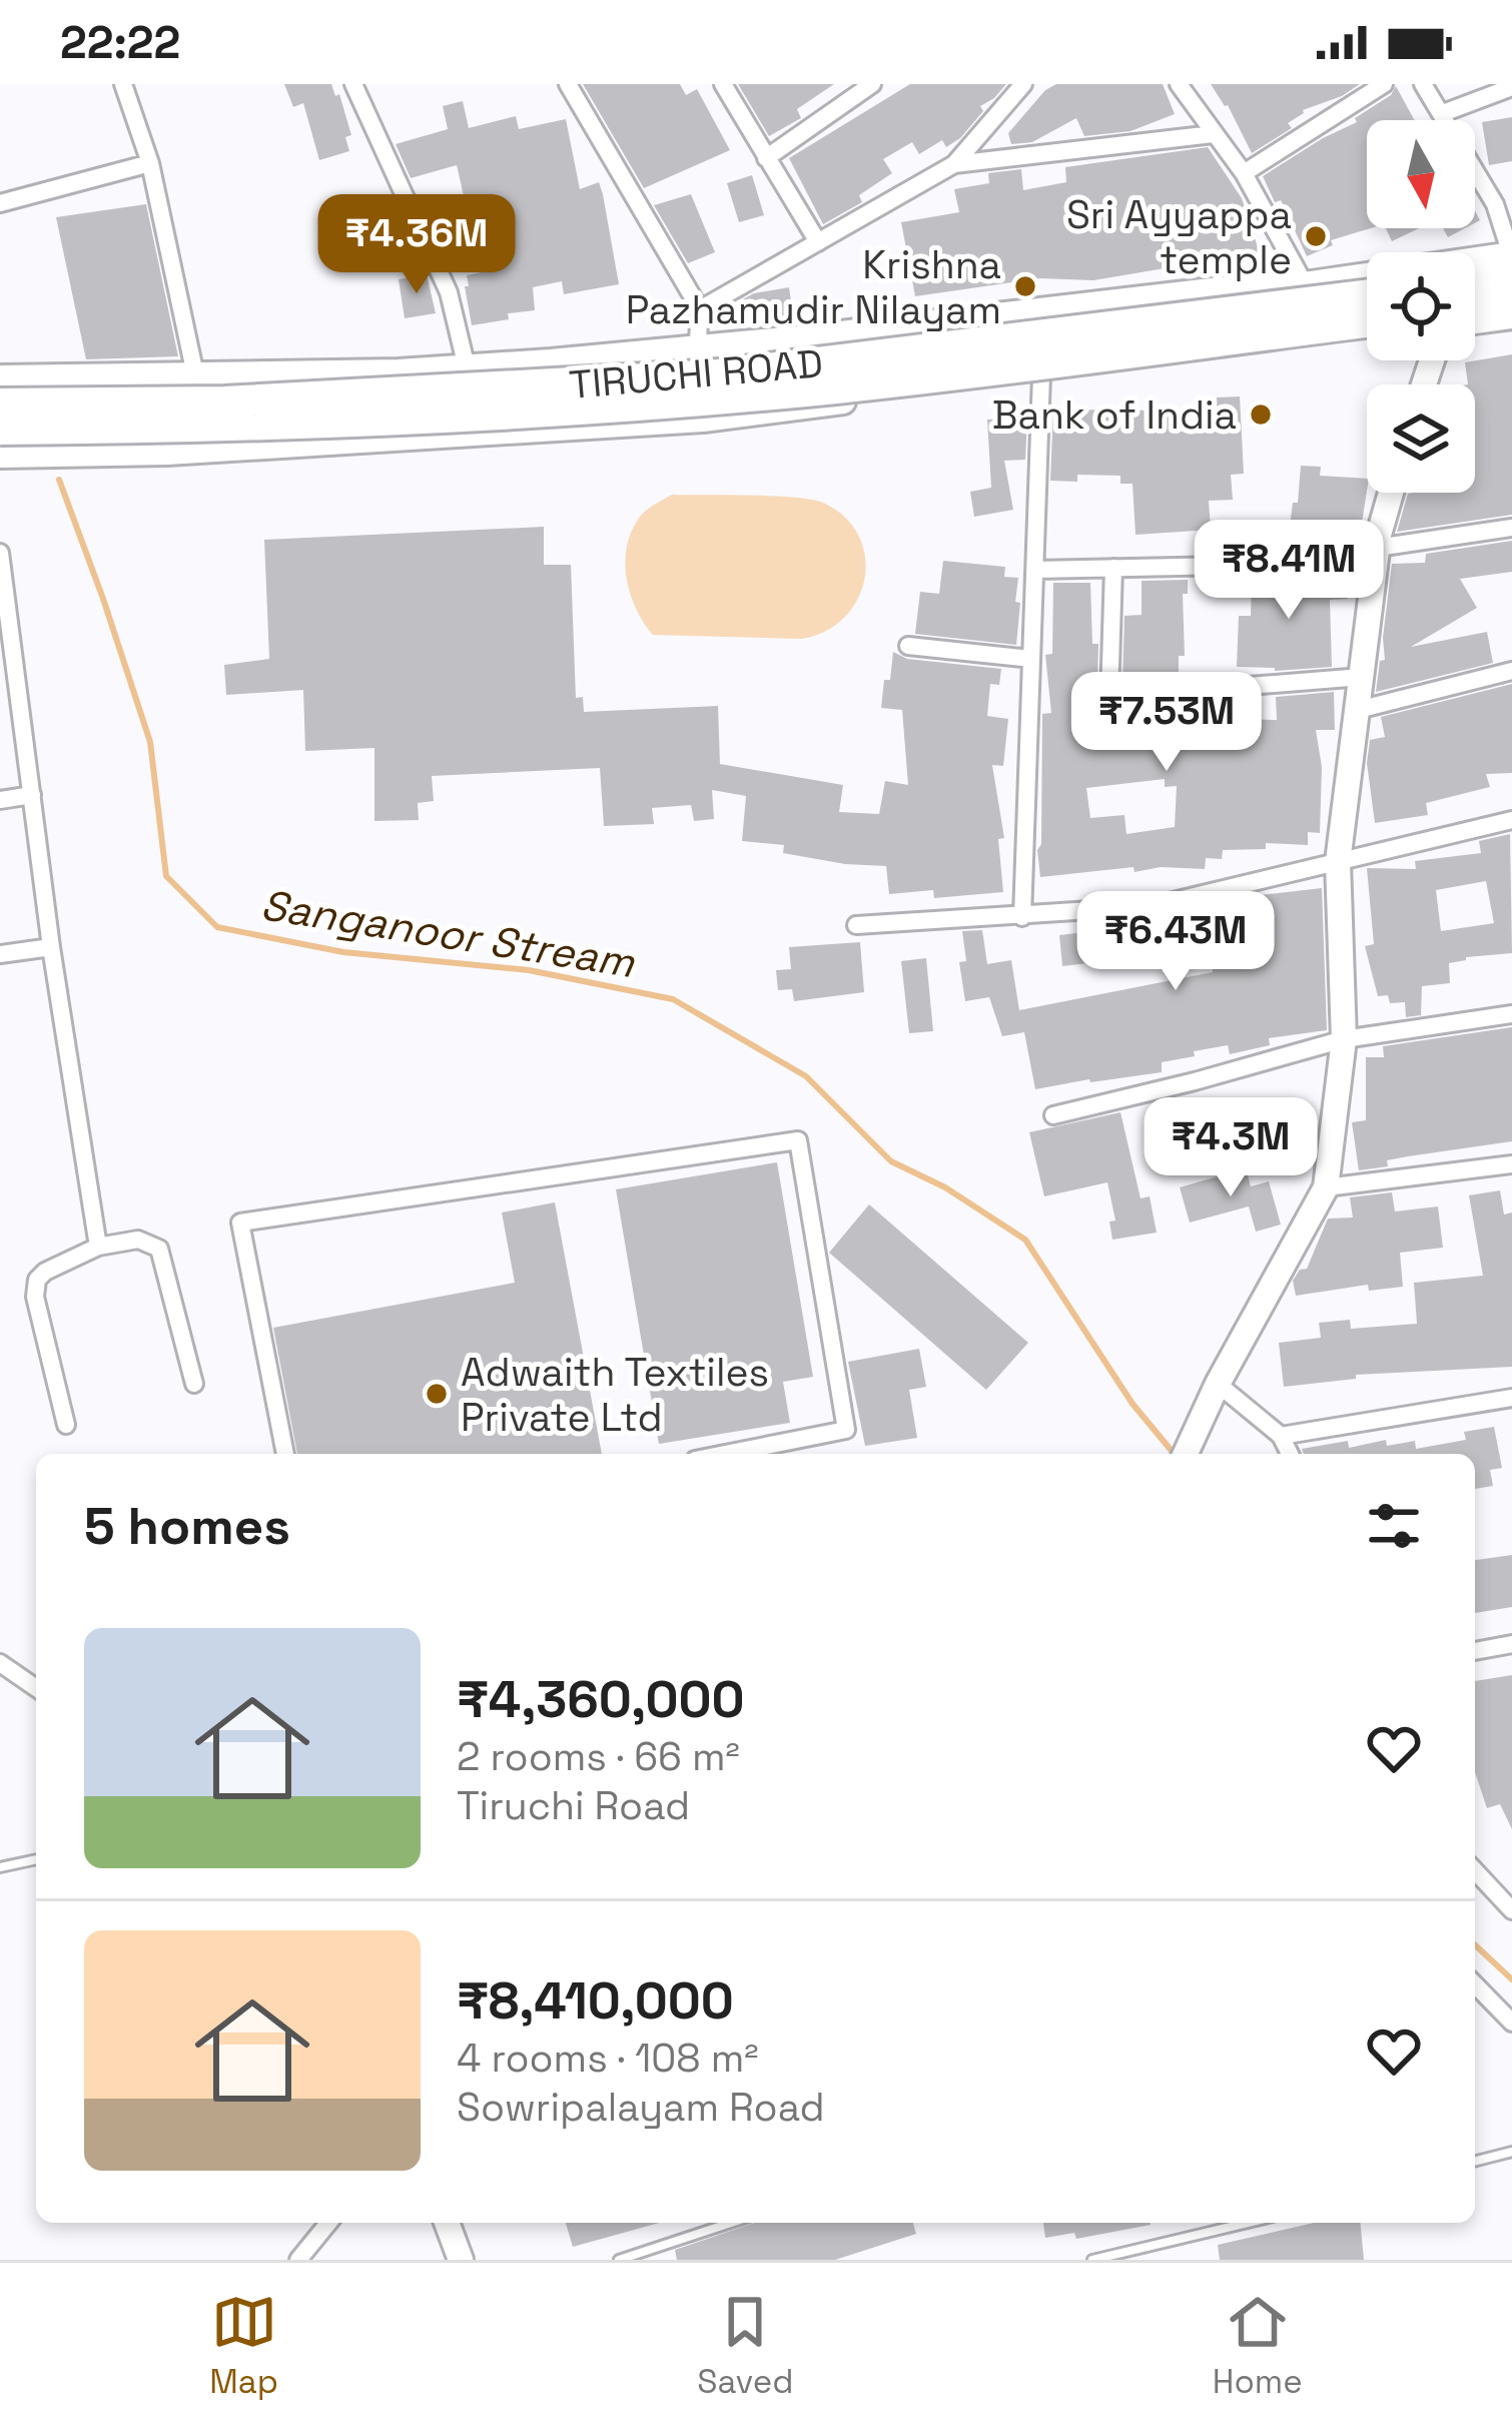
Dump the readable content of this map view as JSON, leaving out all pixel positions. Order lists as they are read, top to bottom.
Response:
{
  "streets": {
    "highway": ["TIRUCHI ROAD"]
  },
  "water": ["Sanganoor Stream"],
  "places": [
    "Sri Ayyappa temple",
    "Krishna Pazhamudir Nilayam",
    "Bank of India",
    "Adwaith Textiles Private Ltd"
  ],
  "north": "bottom",
  "page": {
    "status": "22:22",
    "price": [
      "₹4.36M",
      "₹8.41M",
      "₹7.53M",
      "₹6.43M",
      "₹4.3M"
    ],
    "heading": "5 homes",
    "list": [
      {
        "name": "₹4,360,000",
        "note": "2 rooms · 66 m² · Tiruchi Road"
      },
      {
        "name": "₹8,410,000",
        "note": "4 rooms · 108 m² · Sowripalayam Road"
      }
    ],
    "tabs": ["Map", "Saved", "Home"]
  }
}
